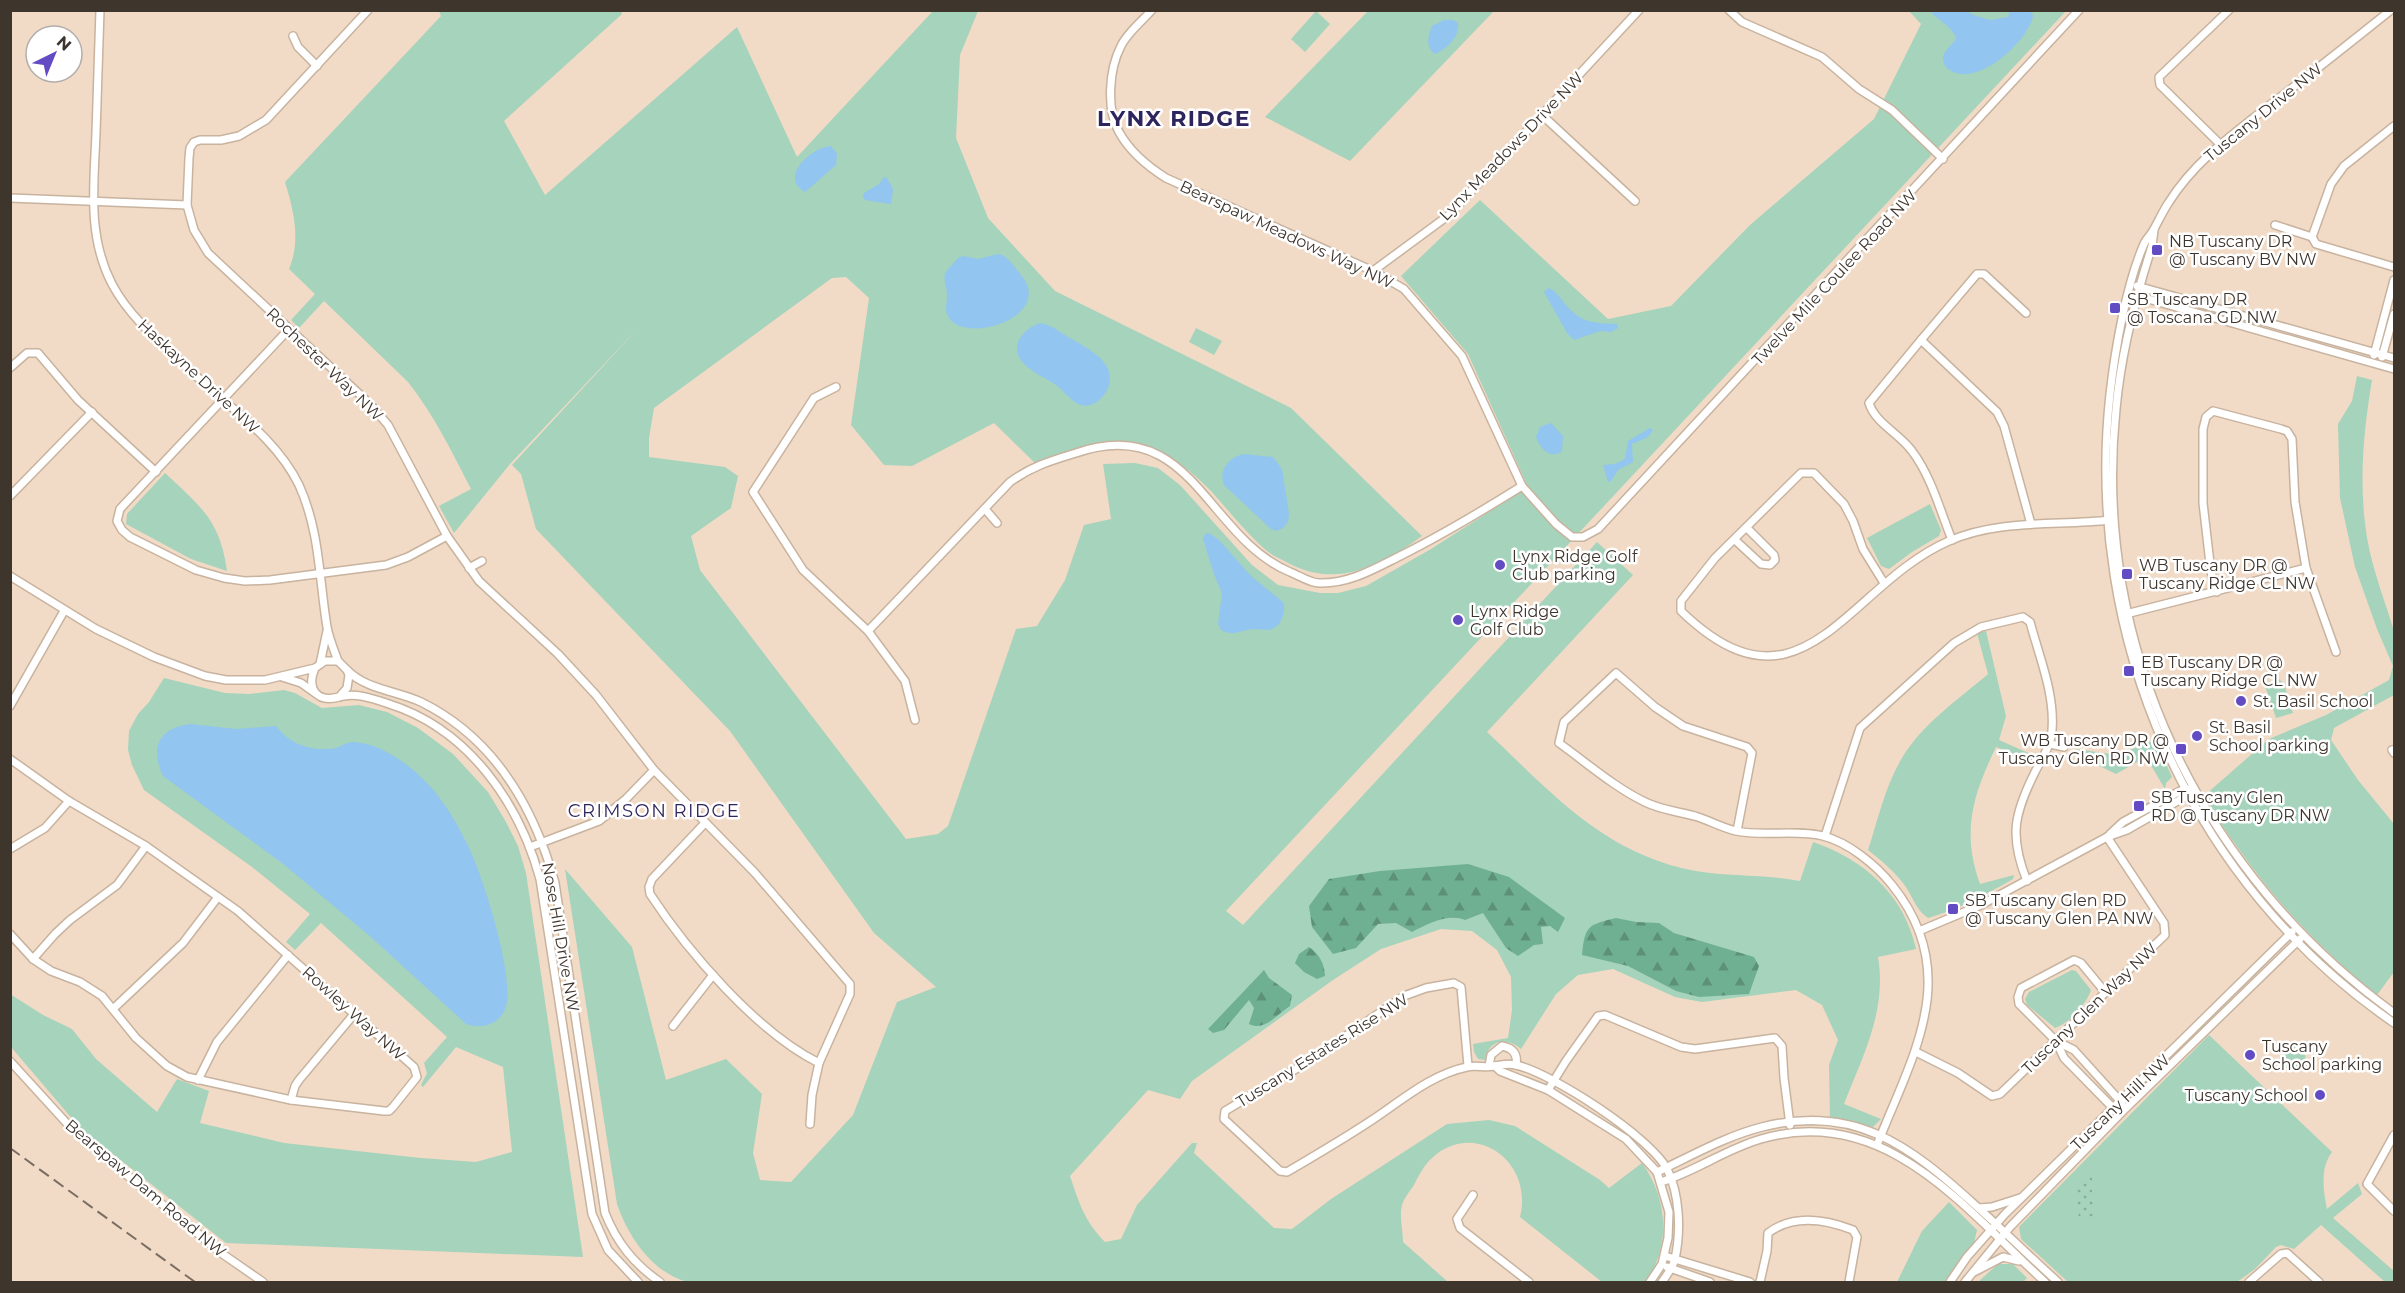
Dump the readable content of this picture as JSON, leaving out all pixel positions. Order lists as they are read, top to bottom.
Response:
{
  "streets": {
    "street": [
      "Tuscany Drive NW",
      "Lynx Meadows Drive NW",
      "Bearspaw Meadows Way NW",
      "Twelve Mile Coulee Road NW",
      "Rochester Way NW",
      "Haskayne Drive NW",
      "Nose Hill Drive NW",
      "Tuscany Glen Way NW",
      "Rowley Way NW",
      "Tuscany Estates Rise NW",
      "Tuscany Hill NW",
      "Bearspaw Dam Road NW"
    ]
  },
  "crossings": [
    ["Tuscany Drive NW", "Tuscany Hill NW"],
    ["Lynx Meadows Drive NW", "Bearspaw Meadows Way NW"],
    ["Bearspaw Meadows Way NW", "Twelve Mile Coulee Road NW"],
    ["Haskayne Drive NW", "Nose Hill Drive NW"]
  ],
  "districts": ["LYNX RIDGE", "CRIMSON RIDGE"],
  "places": {
    "transit": [
      "NB Tuscany DR @ Tuscany BV NW",
      "SB Tuscany DR @ Toscana GD NW",
      "WB Tuscany DR @ Tuscany Ridge CL NW",
      "EB Tuscany DR @ Tuscany Ridge CL NW",
      "WB Tuscany DR @ Tuscany Glen RD NW",
      "SB Tuscany Glen RD @ Tuscany DR NW",
      "SB Tuscany Glen RD @ Tuscany Glen PA NW"
    ],
    "other": [
      "Lynx Ridge Golf Club parking",
      "Lynx Ridge Golf Club",
      "St. Basil School",
      "St. Basil School parking",
      "Tuscany School parking",
      "Tuscany School"
    ]
  },
  "north": "top right"
}
